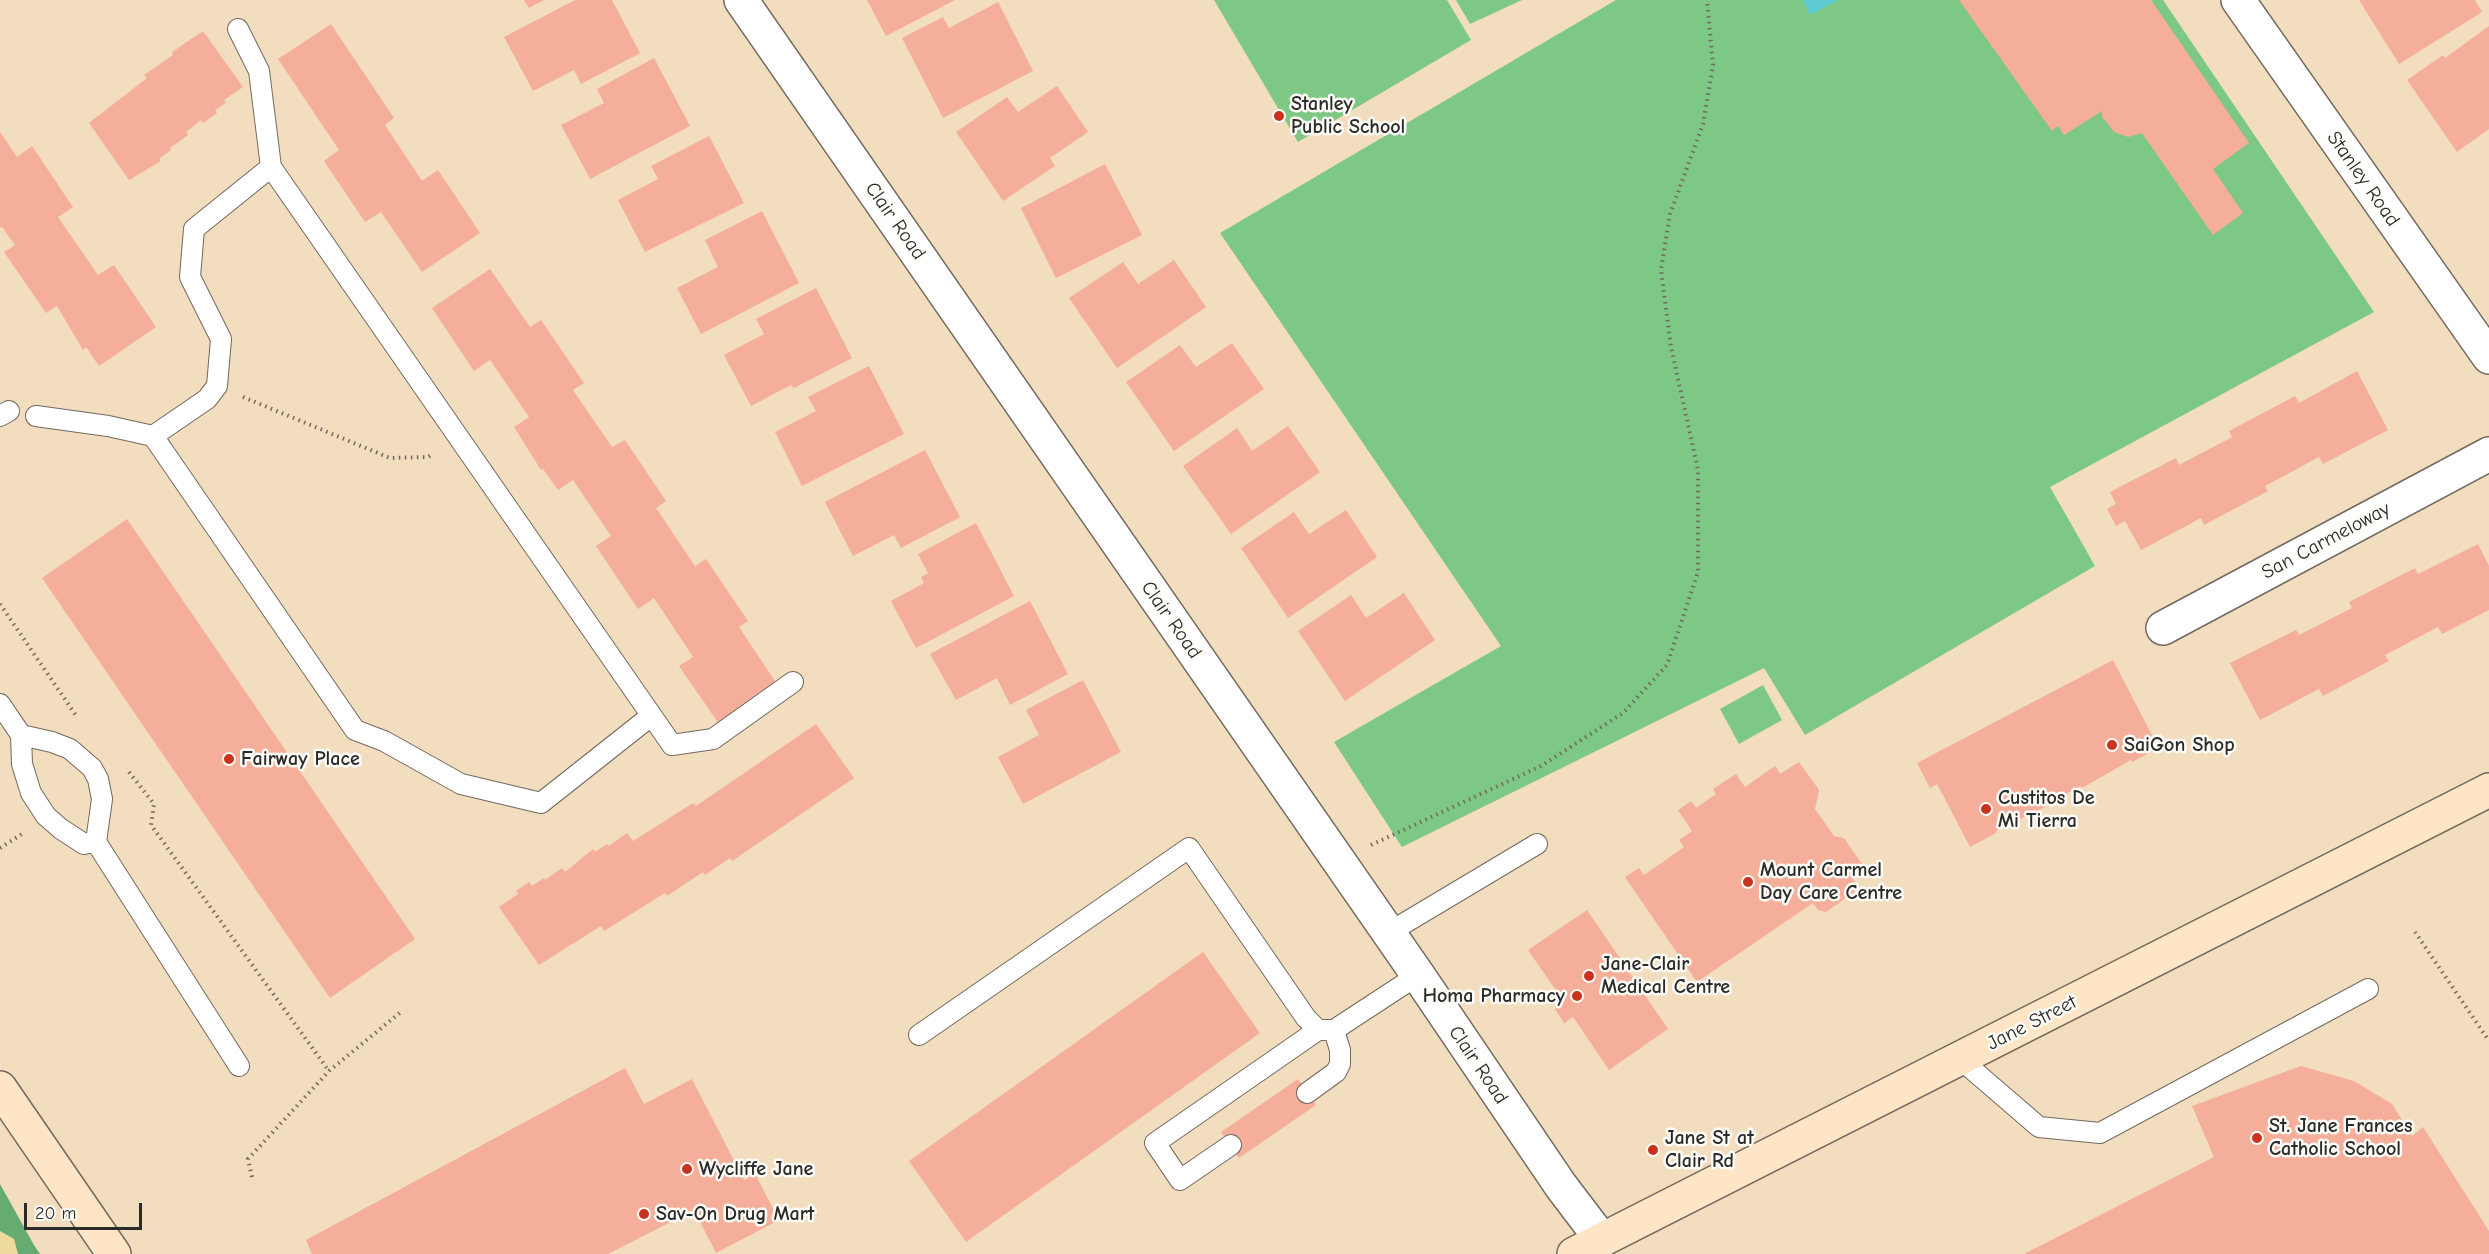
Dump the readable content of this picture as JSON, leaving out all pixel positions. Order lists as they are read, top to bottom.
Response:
{
  "streets": {
    "main road": ["Jane Street"],
    "street": ["Stanley Road", "Clair Road", "San Carmeloway"]
  },
  "crossings": [
    ["Clair Road", "Jane Street"]
  ],
  "places": [
    "Stanley Public School",
    "SaiGon Shop",
    "Fairway Place",
    "Custitos De Mi Tierra",
    "Mount Carmel Day Care Centre",
    "Jane-Clair Medical Centre",
    "Homa Pharmacy",
    "St. Jane Frances Catholic School",
    "Jane St at Clair Rd",
    "Wycliffe Jane",
    "Sav-On Drug Mart"
  ],
  "scale_bar": "20 m"
}
